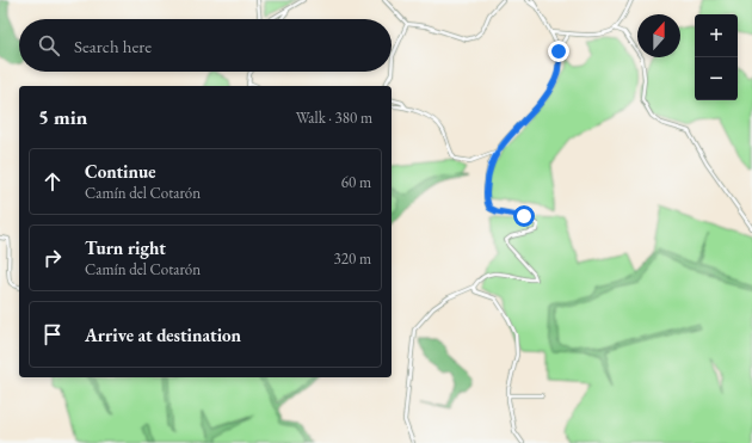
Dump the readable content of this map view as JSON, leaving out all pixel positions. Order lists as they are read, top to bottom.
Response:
{
  "north": "top",
  "page": {
    "map_buttons": ["+", "−"],
    "search": "Search here",
    "heading": ["5 min", "Walk · 380 m"],
    "list": [
      ["Continue", "Camín del Cotarón", "60 m"],
      ["Turn right", "Camín del Cotarón", "320 m"],
      "Arrive at destination"
    ]
  }
}
